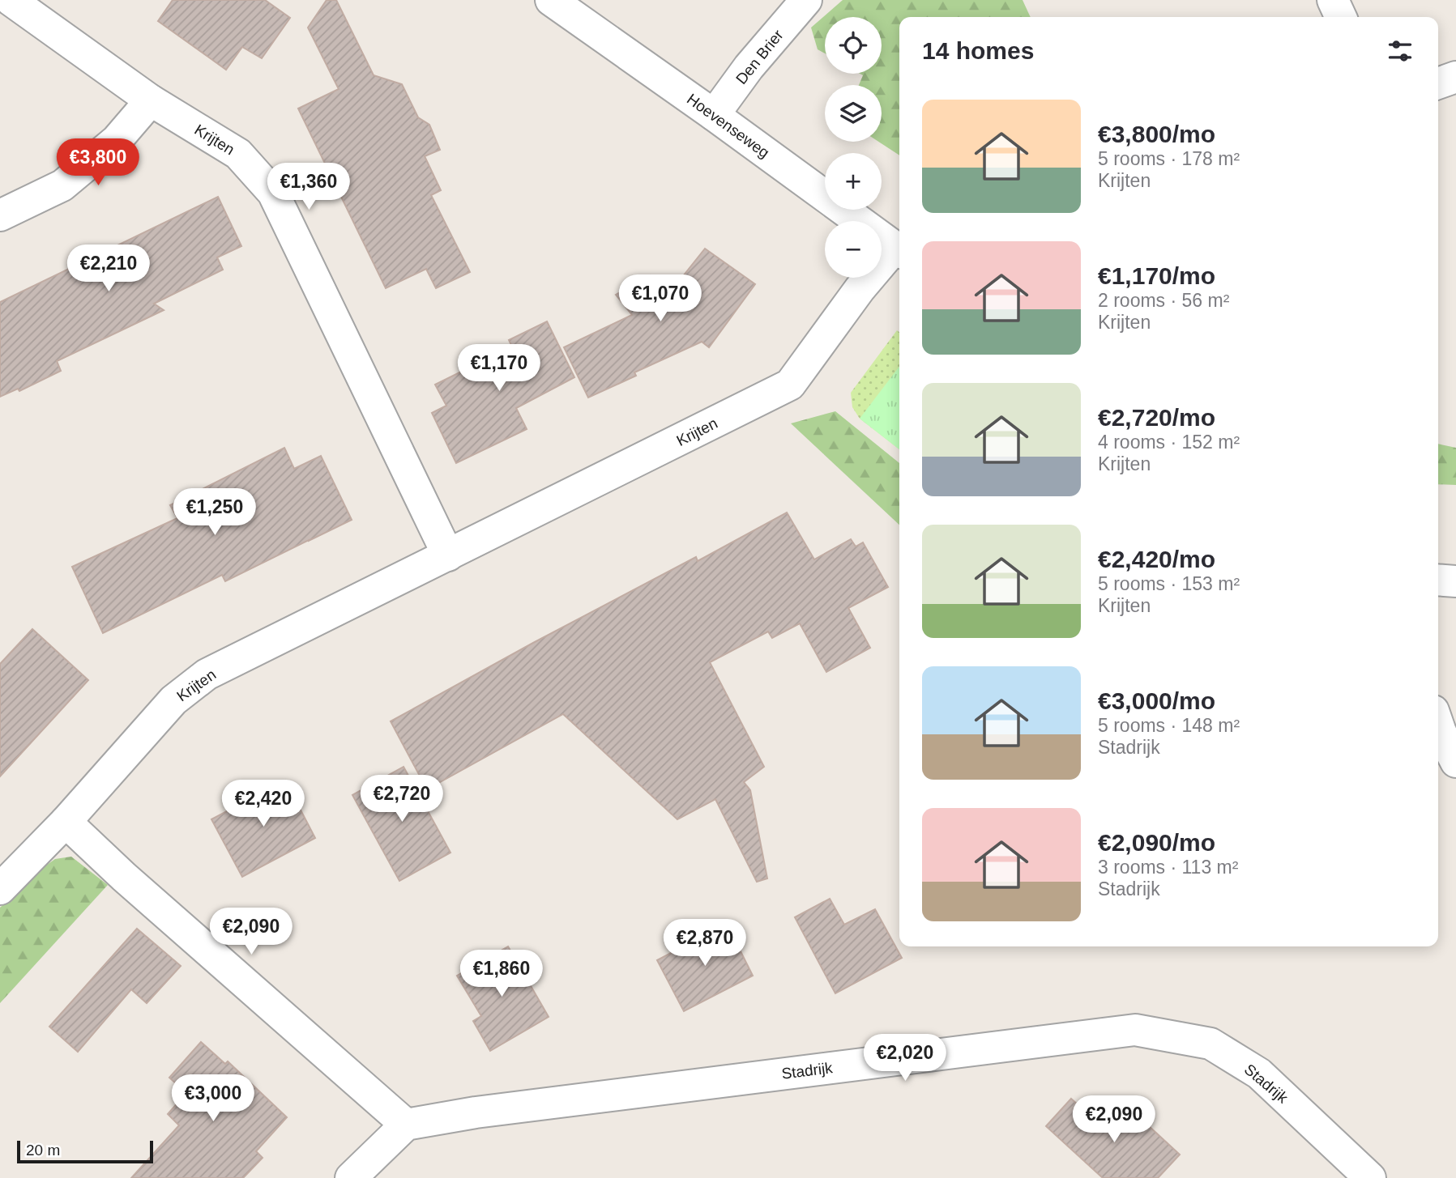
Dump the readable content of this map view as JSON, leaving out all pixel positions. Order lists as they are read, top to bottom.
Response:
{
  "streets": {
    "street": [
      "Den Brier",
      "Hoevenseweg",
      "Krijten",
      "Stadrijk"
    ]
  },
  "crossings": [
    ["Den Brier", "Hoevenseweg"],
    ["Hoevenseweg", "Krijten"]
  ],
  "scale_bar": "20 m",
  "page": {
    "map_buttons": ["+", "−"],
    "heading": "14 homes",
    "list": [
      {
        "name": "€3,800/mo",
        "note": "5 rooms · 178 m² · Krijten"
      },
      {
        "name": "€1,170/mo",
        "note": "2 rooms · 56 m² · Krijten"
      },
      {
        "name": "€2,720/mo",
        "note": "4 rooms · 152 m² · Krijten"
      },
      {
        "name": "€2,420/mo",
        "note": "5 rooms · 153 m² · Krijten"
      },
      {
        "name": "€3,000/mo",
        "note": "5 rooms · 148 m² · Stadrijk"
      },
      {
        "name": "€2,090/mo",
        "note": "3 rooms · 113 m² · Stadrijk"
      }
    ],
    "price": [
      "€3,800",
      "€1,360",
      "€2,210",
      "€1,070",
      "€1,170",
      "€1,250",
      "€2,720",
      "€2,420",
      "€2,090",
      "€2,870",
      "€1,860",
      "€2,020",
      "€3,000",
      "€2,090"
    ],
    "scale": "20 m"
  }
}
